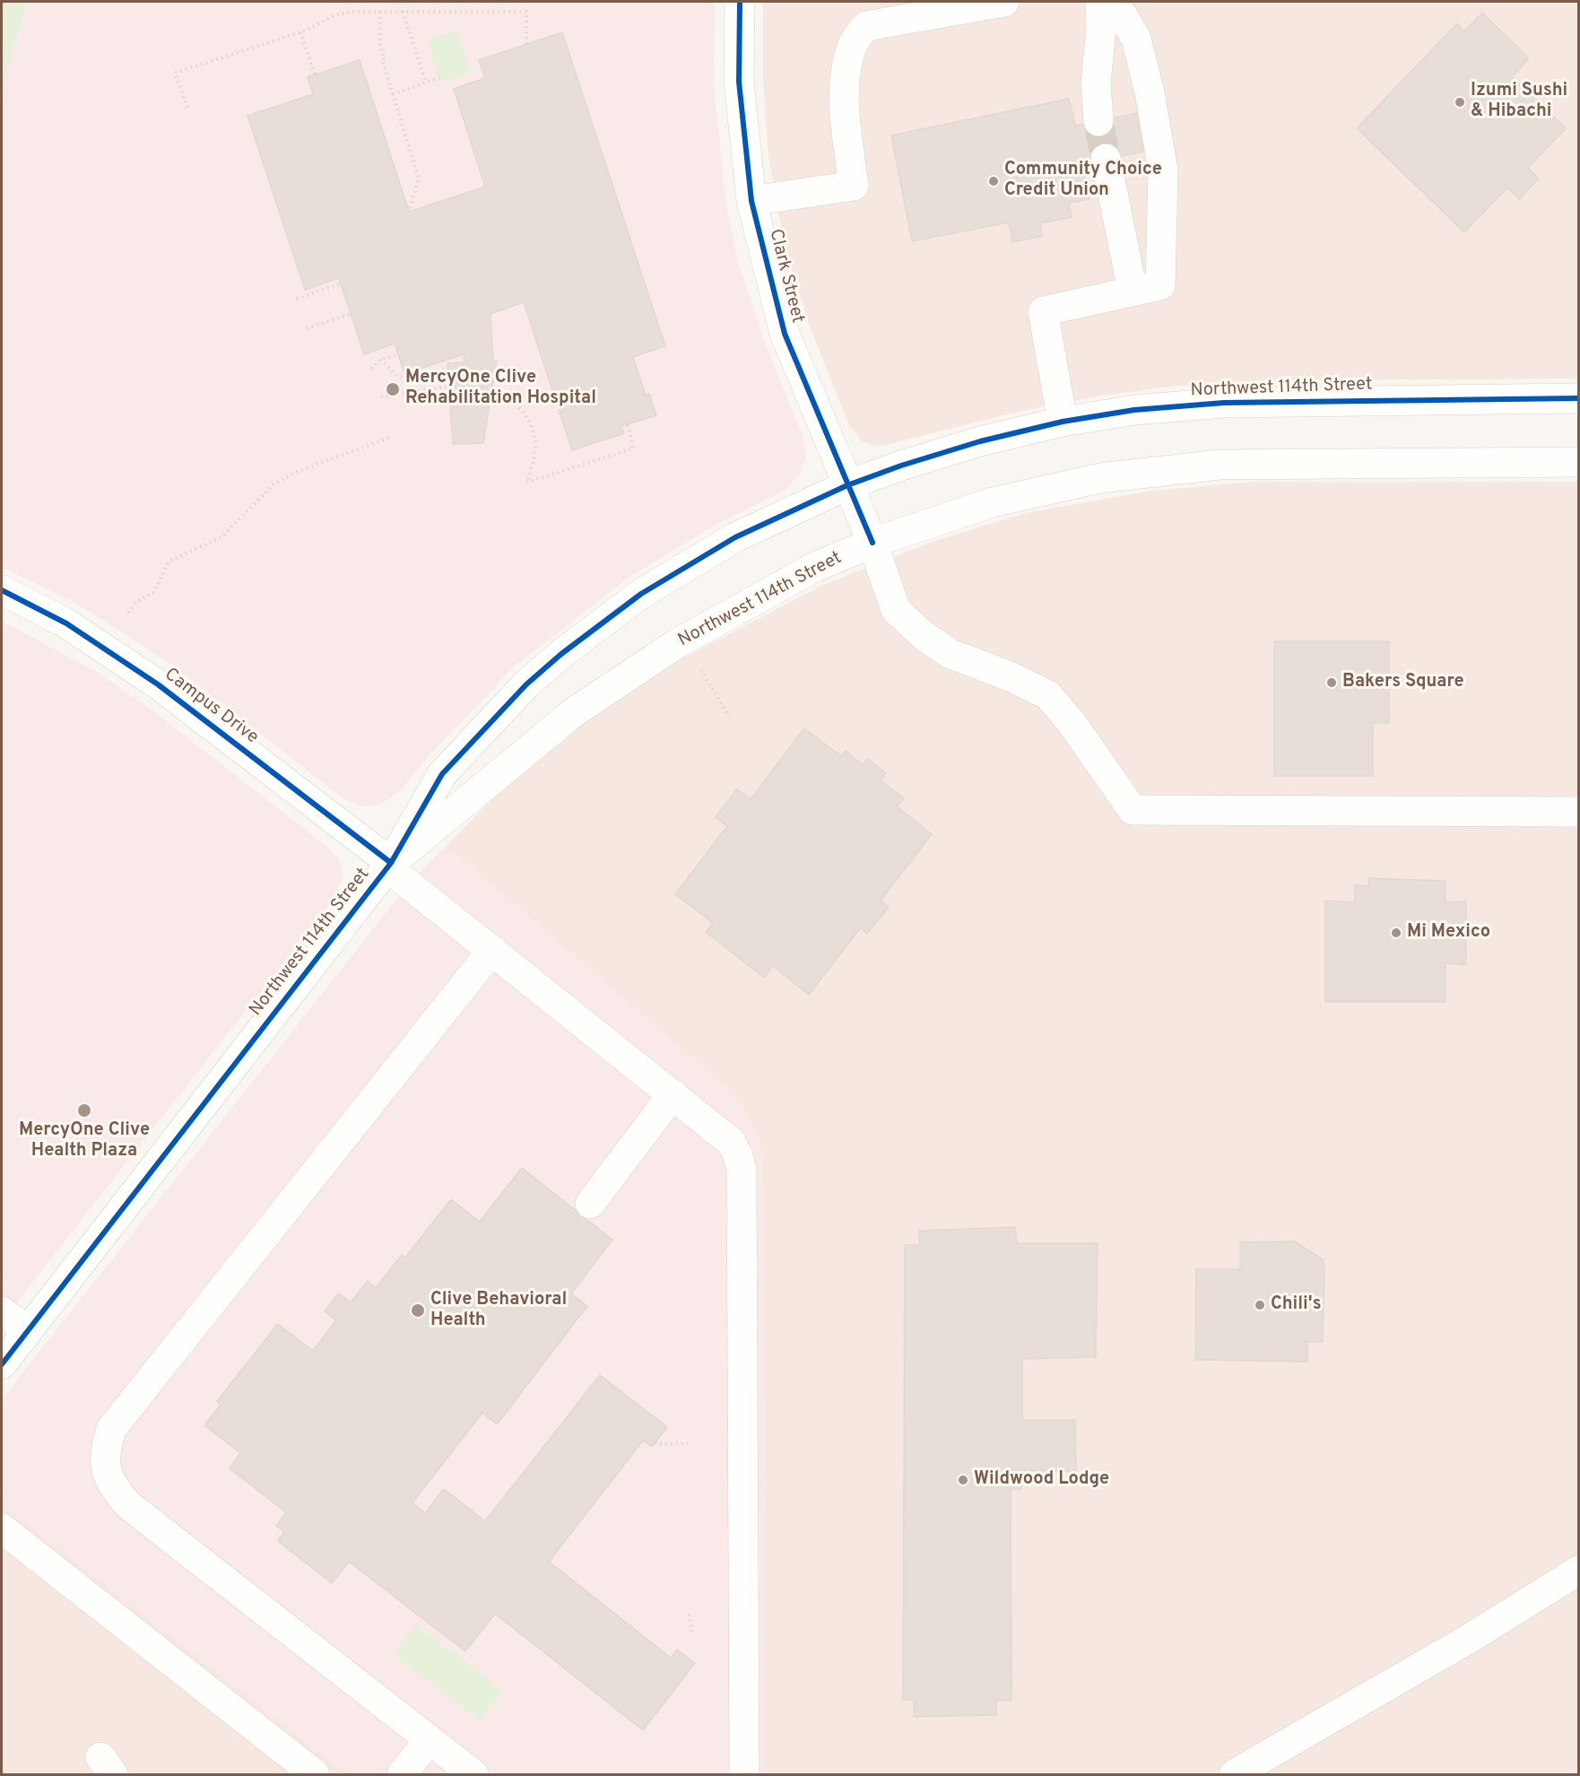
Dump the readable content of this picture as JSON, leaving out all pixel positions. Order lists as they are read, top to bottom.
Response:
{
  "streets": {
    "street": ["Clark Street", "Northwest 114th Street", "Campus Drive"]
  },
  "crossings": [
    ["Clark Street", "Northwest 114th Street"],
    ["Northwest 114th Street", "Campus Drive"]
  ],
  "places": [
    "Izumi Sushi & Hibachi",
    "Community Choice Credit Union",
    "MercyOne Clive Rehabilitation Hospital",
    "Bakers Square",
    "Mi Mexico",
    "MercyOne Clive Health Plaza",
    "Chili's",
    "Clive Behavioral Health",
    "Wildwood Lodge"
  ]
}
